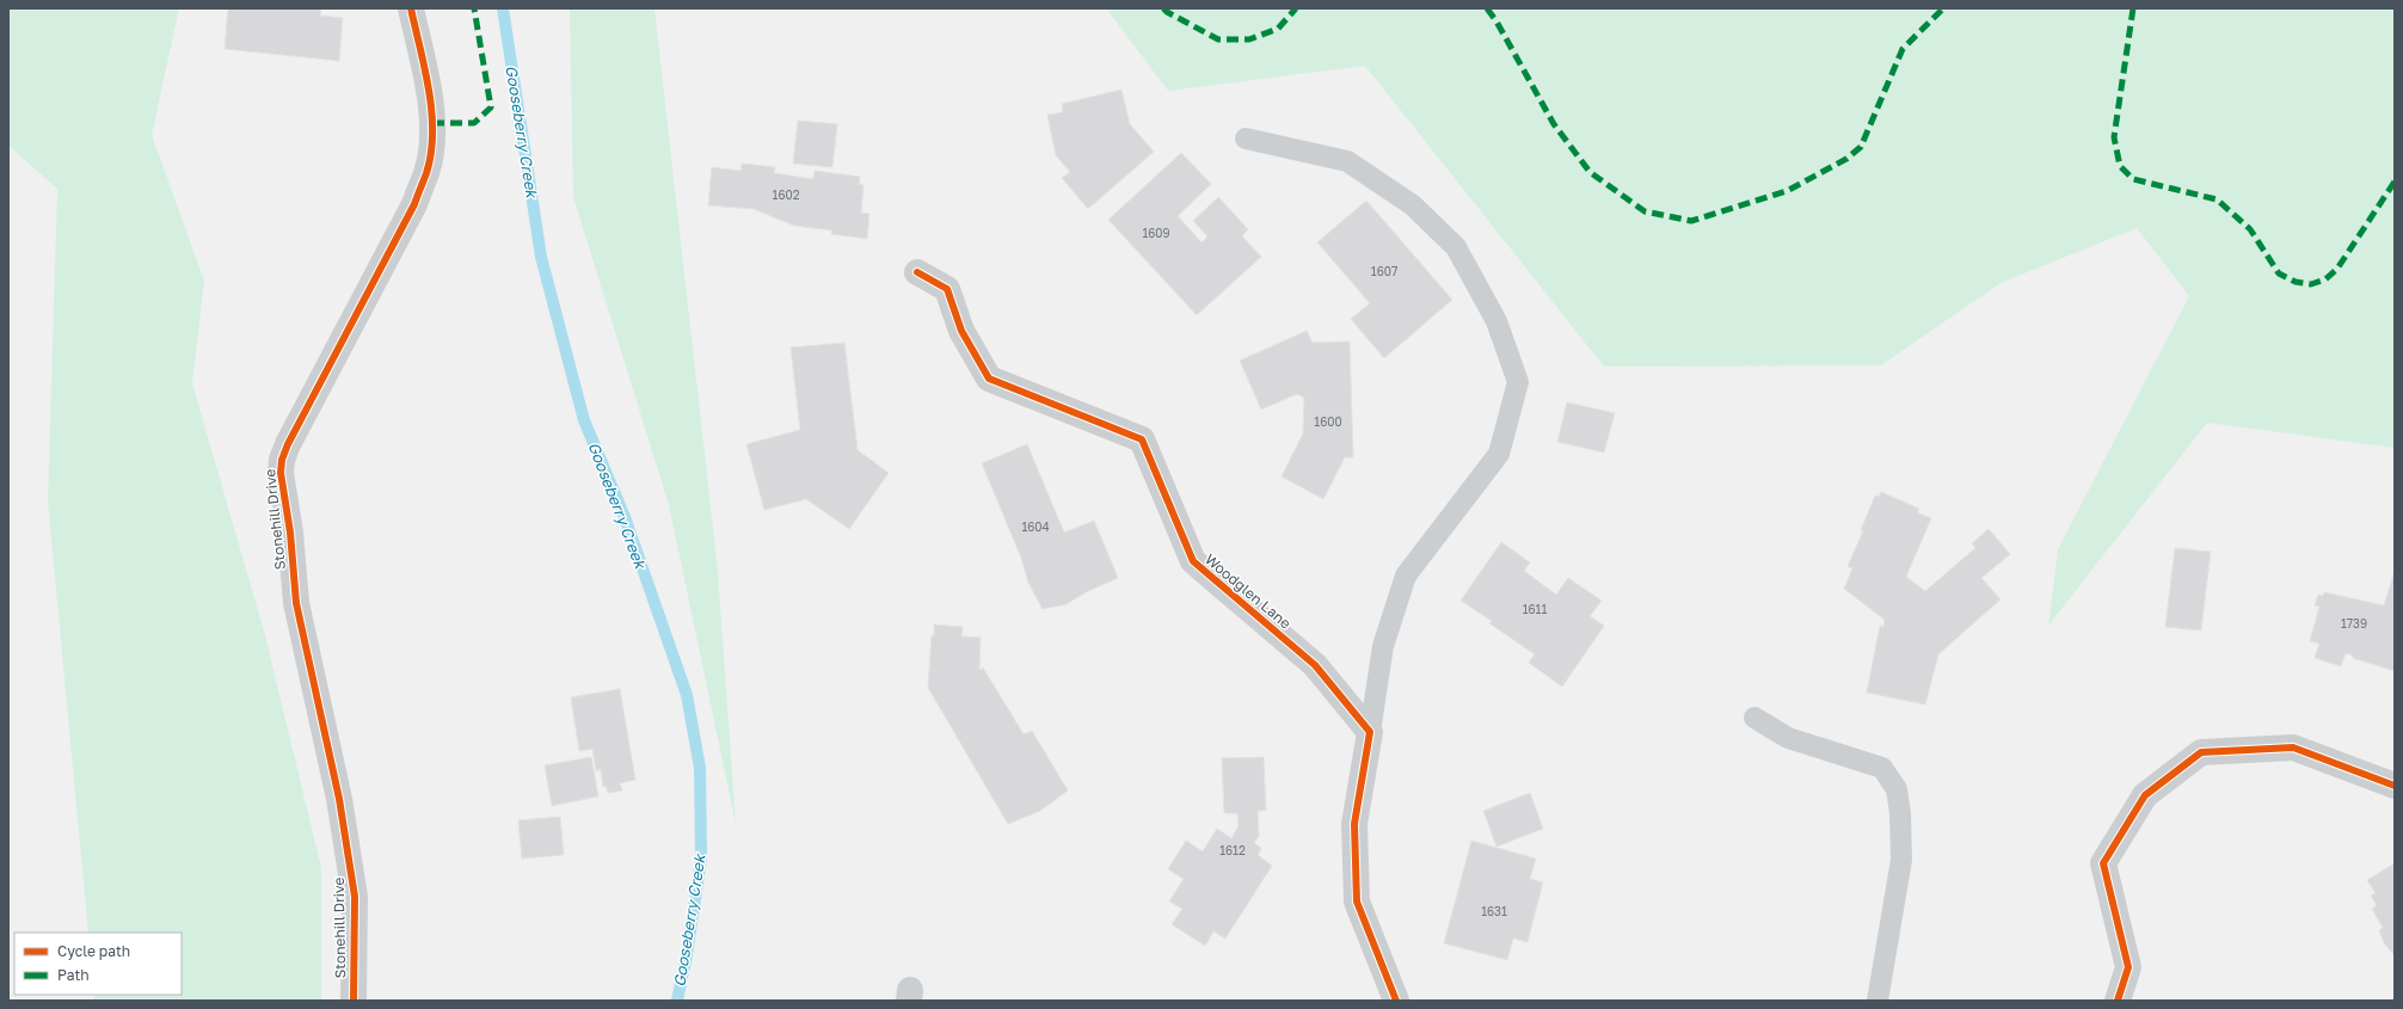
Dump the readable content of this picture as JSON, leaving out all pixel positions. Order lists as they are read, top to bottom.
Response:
{
  "streets": {
    "street": ["Stonehill Drive", "Woodglen Lane"]
  },
  "water": ["Gooseberry Creek"],
  "house_numbers": [
    "1602",
    "1609",
    "1607",
    "1600",
    "1604",
    "1611",
    "1739",
    "1612",
    "1631"
  ],
  "legend": ["Cycle path", "Path"]
}
